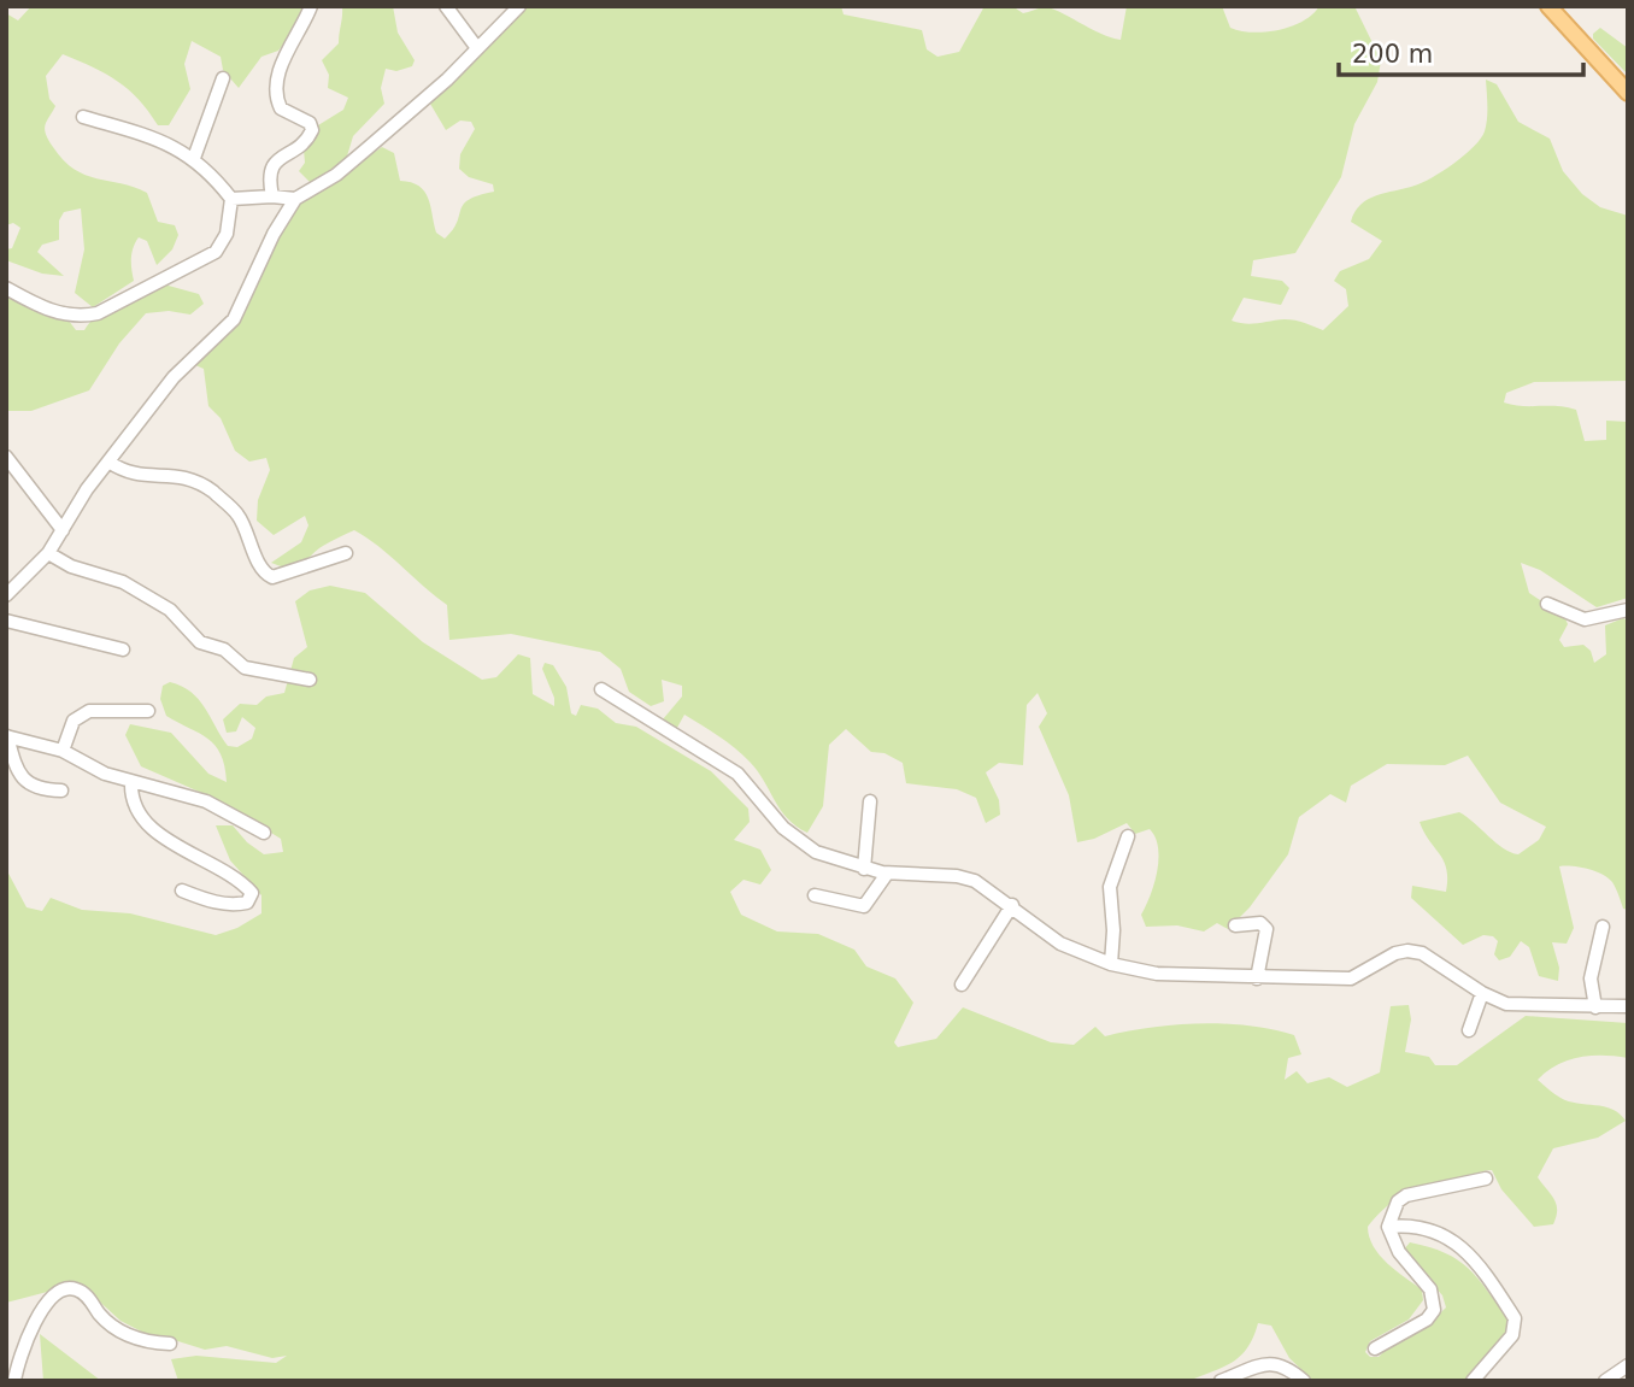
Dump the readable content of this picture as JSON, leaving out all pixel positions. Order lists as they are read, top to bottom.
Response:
{
  "scale_bar": "200 m"
}
